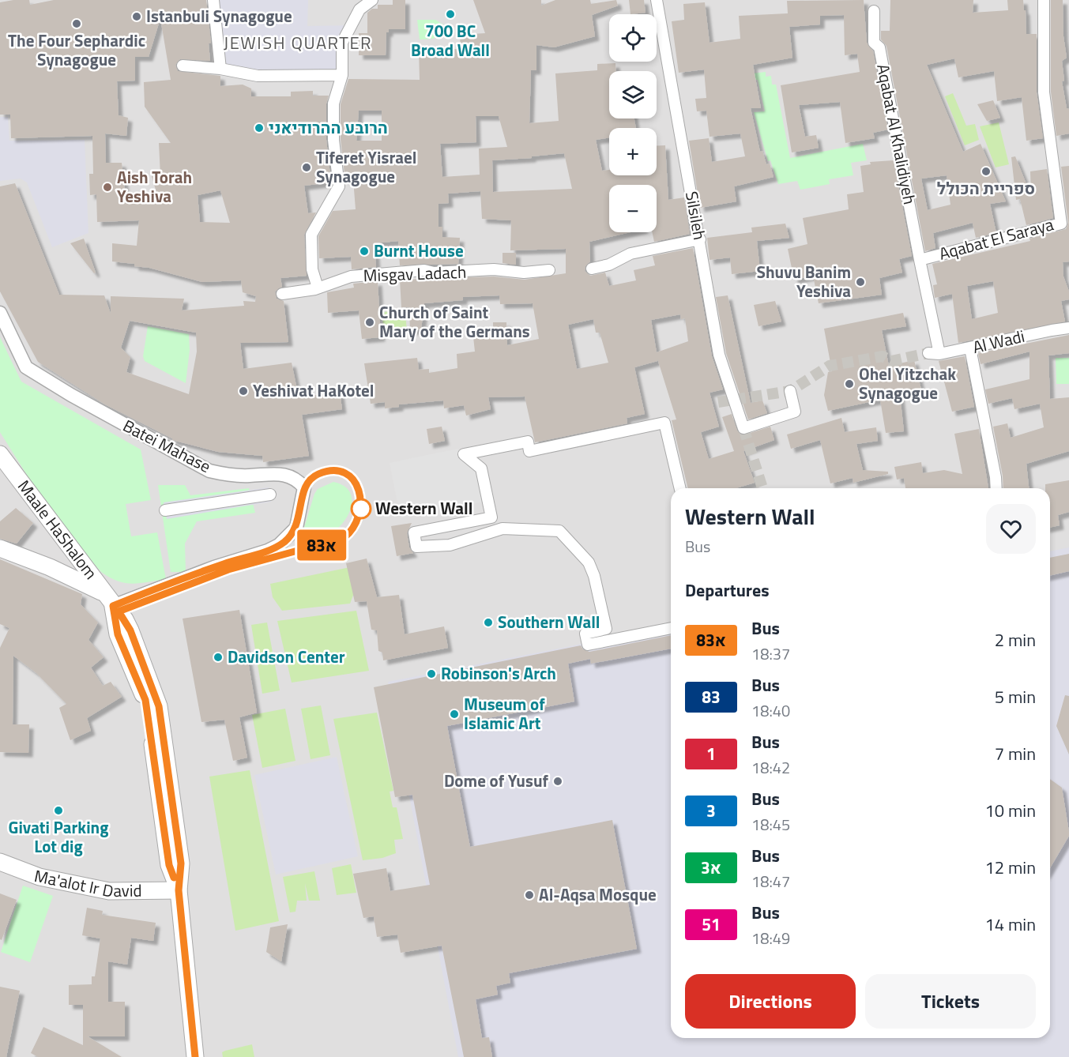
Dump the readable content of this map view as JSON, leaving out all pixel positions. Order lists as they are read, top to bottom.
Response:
{
  "streets": {
    "street": [
      "Aqabat Al Khalidiyeh",
      "Silsileh",
      "Aqabat El Saraya",
      "Misgav Ladach",
      "Al Wadi",
      "Batei Mahase",
      "Maale HaShalom",
      "Ma'alot Ir David"
    ]
  },
  "crossings": [
    ["Aqabat Al Khalidiyeh", "Aqabat El Saraya"],
    ["Aqabat El Saraya", "Al Wadi"],
    ["Batei Mahase", "Maale HaShalom"],
    ["Maale HaShalom", "Ma'alot Ir David"]
  ],
  "districts": ["JEWISH QUARTER"],
  "places": [
    "700 BC Broad Wall",
    "Istanbuli Synagogue",
    "The Four Sephardic Synagogue",
    "הרובע ההרודיאני",
    "Tiferet Yisrael Synagogue",
    "ספריית הכולל",
    "Aish Torah Yeshiva",
    "Burnt House",
    "Shuvu Banim Yeshiva",
    "Church of Saint Mary of the Germans",
    "Ohel Yitzchak Synagogue",
    "Yeshivat HaKotel",
    "Western Wall",
    "Southern Wall",
    "Davidson Center",
    "Robinson's Arch",
    "Museum of Islamic Art",
    "Dome of Yusuf",
    "Givati Parking Lot dig",
    "Al-Aqsa Mosque"
  ],
  "lines": ["bus line 83א"],
  "page": {
    "on_map": "83א",
    "map_buttons": ["+", "−"],
    "heading": [
      ["Western Wall", "Bus"],
      "Departures"
    ],
    "list": [
      {
        "mark": "83א",
        "name": "Bus",
        "note": "18:37",
        "value": "2 min"
      },
      {
        "mark": "83",
        "name": "Bus",
        "note": "18:40",
        "value": "5 min"
      },
      {
        "mark": "1",
        "name": "Bus",
        "note": "18:42",
        "value": "7 min"
      },
      {
        "mark": "3",
        "name": "Bus",
        "note": "18:45",
        "value": "10 min"
      },
      {
        "mark": "3א",
        "name": "Bus",
        "note": "18:47",
        "value": "12 min"
      },
      {
        "mark": "51",
        "name": "Bus",
        "note": "18:49",
        "value": "14 min"
      }
    ],
    "buttons": ["Directions", "Tickets"]
  }
}
